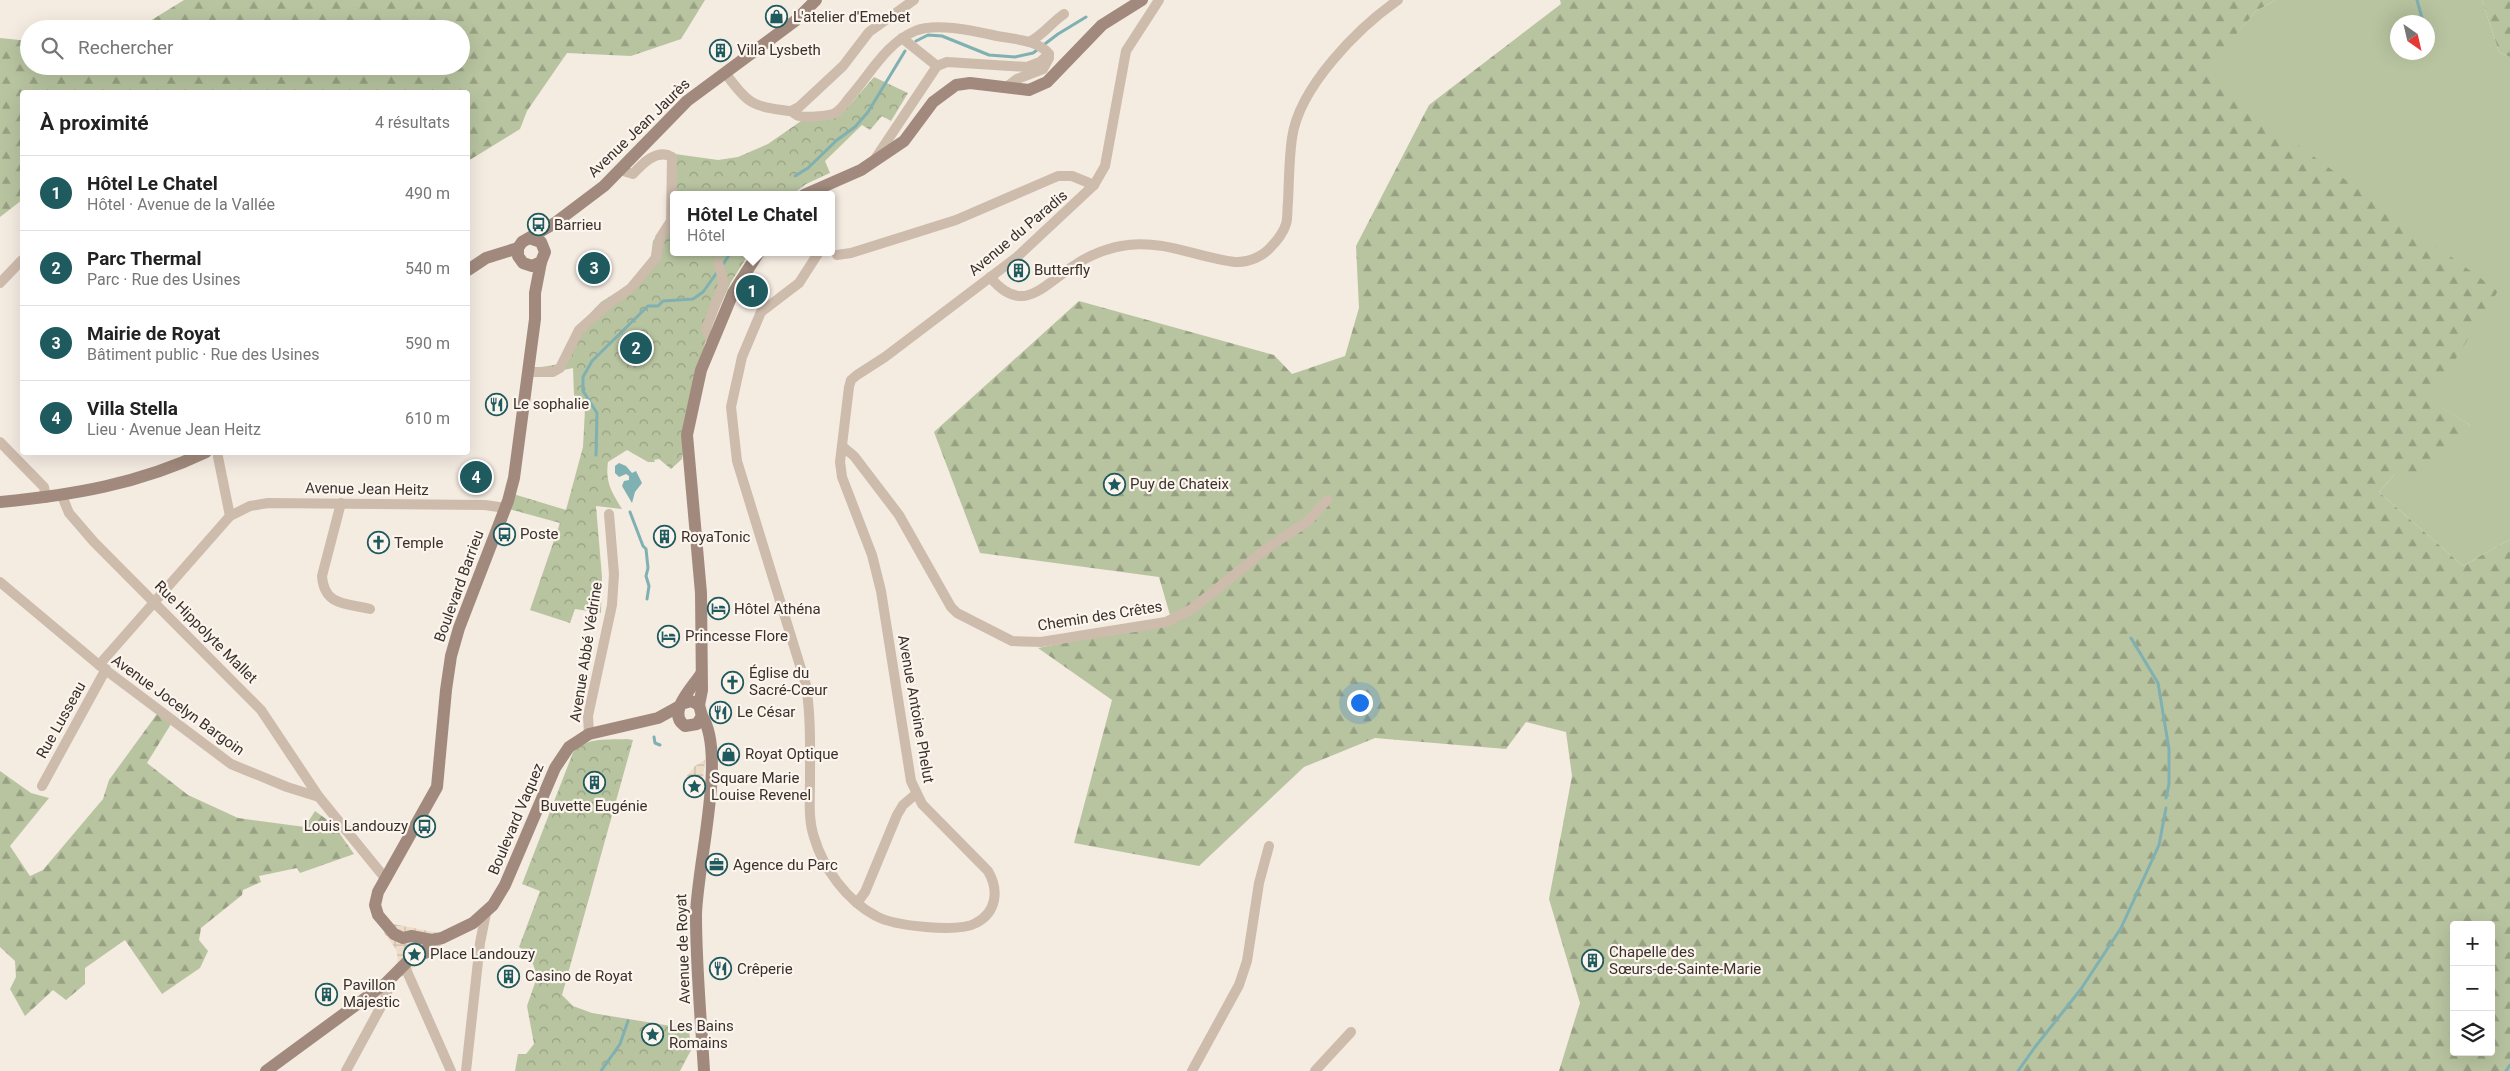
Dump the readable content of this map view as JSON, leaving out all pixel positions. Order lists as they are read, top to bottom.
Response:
{
  "streets": {
    "main road": [
      "Avenue Jean Jaurès",
      "Boulevard Barrieu",
      "Boulevard Vaquez",
      "Avenue de Royat"
    ],
    "street": [
      "Avenue du Paradis",
      "Avenue Jean Heitz",
      "Chemin des Crêtes",
      "Rue Hippolyte Mallet",
      "Avenue Abbé Védrine",
      "Avenue Jocelyn Bargoin",
      "Avenue Antoine Phelut",
      "Rue Lusseau"
    ]
  },
  "crossings": [
    ["Avenue Jean Jaurès", "Boulevard Barrieu"],
    ["Avenue du Paradis", "Chemin des Crêtes"],
    ["Avenue du Paradis", "Avenue Antoine Phelut"],
    ["Avenue Jean Heitz", "Boulevard Barrieu"],
    ["Avenue Jean Heitz", "Rue Hippolyte Mallet"],
    ["Avenue Jean Heitz", "Avenue Jocelyn Bargoin"],
    ["Avenue Jean Heitz", "Rue Lusseau"],
    ["Boulevard Barrieu", "Boulevard Vaquez"],
    ["Chemin des Crêtes", "Avenue Antoine Phelut"],
    ["Rue Hippolyte Mallet", "Avenue Jocelyn Bargoin"],
    ["Avenue Abbé Védrine", "Boulevard Vaquez"],
    ["Avenue Jocelyn Bargoin", "Rue Lusseau"]
  ],
  "places": {
    "shop": ["L'atelier d'Emebet", "Royat Optique"],
    "building": [
      "Villa Lysbeth",
      "Butterfly",
      "RoyaTonic",
      "Buvette Eugénie",
      "Chapelle des Sœurs-de-Sainte-Marie",
      "Casino de Royat",
      "Pavillon Majestic"
    ],
    "bus stop": ["Barrieu", "Poste", "Louis Landouzy"],
    "restaurant": ["Le sophalie", "Le César", "Crêperie"],
    "place": [
      "Puy de Chateix",
      "Square Marie Louise Revenel",
      "Place Landouzy",
      "Les Bains Romains"
    ],
    "church": ["Temple", "Église du Sacré-Cœur"],
    "hotel": ["Hôtel Athéna", "Princesse Flore"],
    "office": ["Agence du Parc"]
  },
  "north": "bottom right",
  "page": {
    "search": "Rechercher",
    "heading": ["À proximité", "4 résultats"],
    "list": [
      {
        "mark": "1",
        "name": "Hôtel Le Chatel",
        "note": "Hôtel · Avenue de la Vallée",
        "value": "490 m"
      },
      {
        "mark": "2",
        "name": "Parc Thermal",
        "note": "Parc · Rue des Usines",
        "value": "540 m"
      },
      {
        "mark": "3",
        "name": "Mairie de Royat",
        "note": "Bâtiment public · Rue des Usines",
        "value": "590 m"
      },
      {
        "mark": "4",
        "name": "Villa Stella",
        "note": "Lieu · Avenue Jean Heitz",
        "value": "610 m"
      }
    ],
    "popup": ["Hôtel Le Chatel", "Hôtel"],
    "pins": [
      "3",
      "1",
      "2",
      "4"
    ],
    "map_buttons": ["+", "−"]
  }
}
